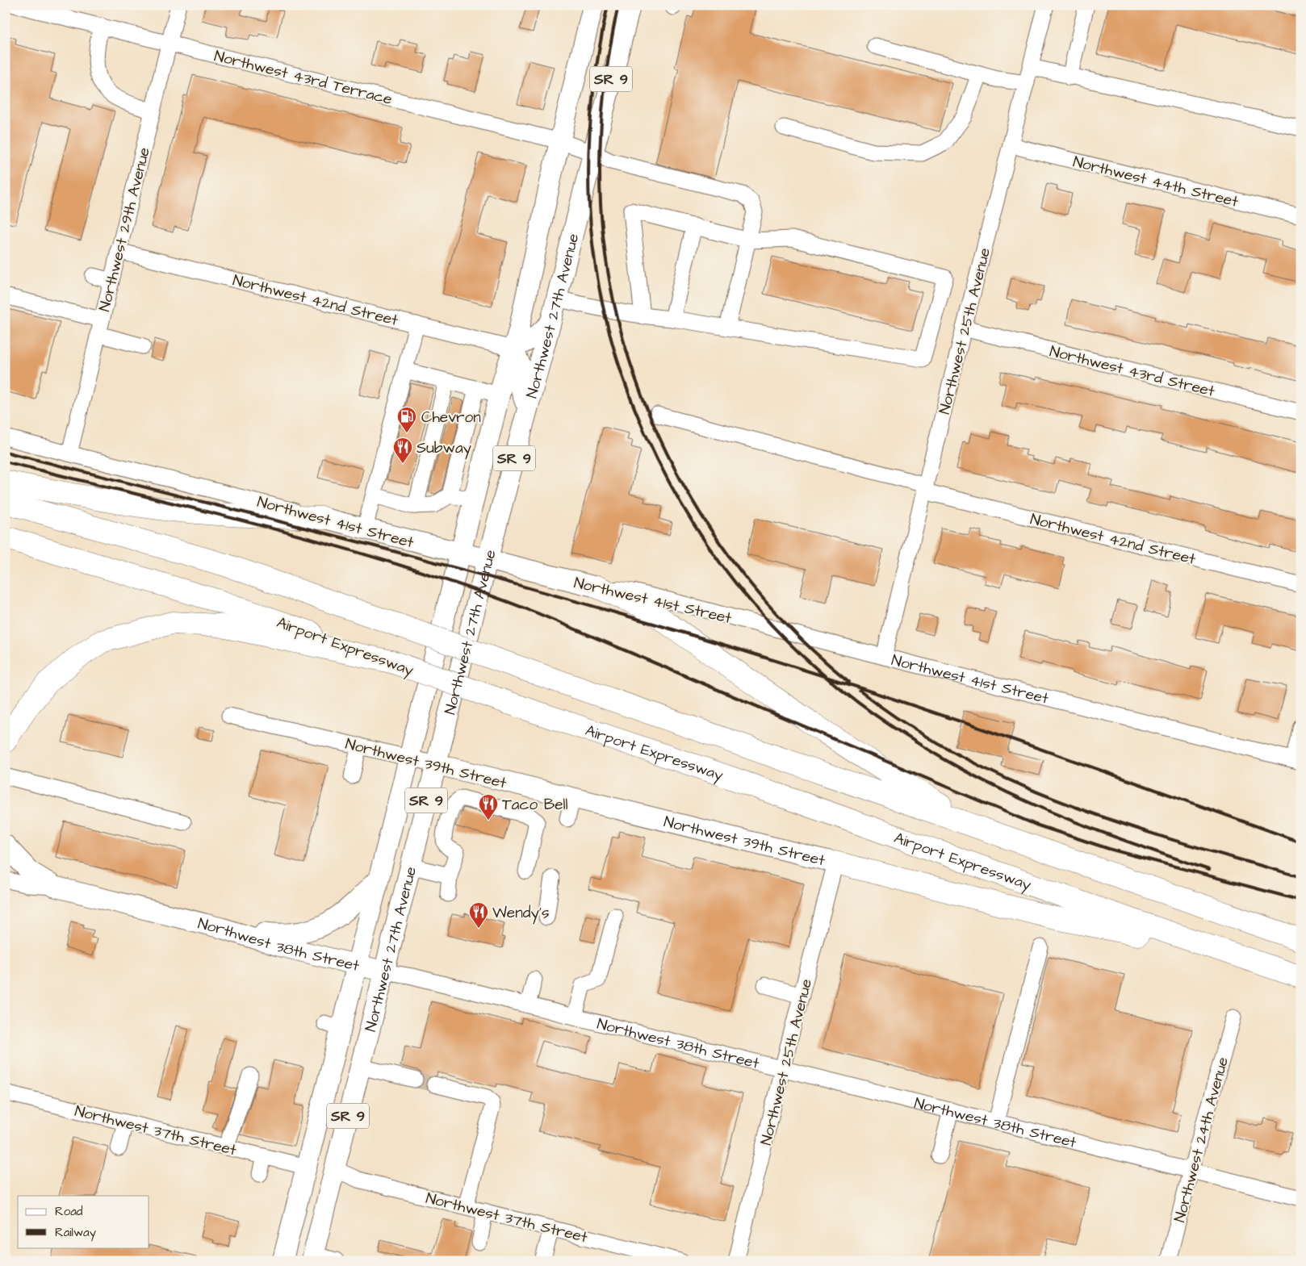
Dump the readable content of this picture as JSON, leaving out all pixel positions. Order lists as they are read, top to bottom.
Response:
{
  "streets": {
    "highway": ["Airport Expressway"],
    "main road": [
      "SR 9",
      "Northwest 27th Avenue",
      "Northwest 41st Street",
      "Northwest 39th Street",
      "Northwest 38th Street"
    ],
    "street": [
      "Northwest 43rd Terrace",
      "Northwest 44th Street",
      "Northwest 29th Avenue",
      "Northwest 42nd Street",
      "Northwest 25th Avenue",
      "Northwest 43rd Street",
      "Northwest 37th Street",
      "Northwest 24th Avenue"
    ]
  },
  "crossings": [
    ["Northwest 43rd Terrace", "Northwest 29th Avenue"],
    ["Northwest 43rd Terrace", "Northwest 27th Avenue"],
    ["Northwest 44th Street", "Northwest 25th Avenue"],
    ["Northwest 29th Avenue", "Northwest 42nd Street"],
    ["Northwest 29th Avenue", "Northwest 41st Street"],
    ["Northwest 42nd Street", "Northwest 27th Avenue"],
    ["Northwest 42nd Street", "Northwest 25th Avenue"],
    ["Northwest 27th Avenue", "Northwest 41st Street"],
    ["Northwest 27th Avenue", "Northwest 39th Street"],
    ["Northwest 27th Avenue", "Northwest 38th Street"],
    ["Northwest 27th Avenue", "Northwest 37th Street"],
    ["Northwest 25th Avenue", "Northwest 43rd Street"],
    ["Northwest 25th Avenue", "Northwest 41st Street"],
    ["Northwest 25th Avenue", "Northwest 39th Street"],
    ["Northwest 25th Avenue", "Northwest 38th Street"],
    ["Northwest 38th Street", "Northwest 24th Avenue"]
  ],
  "places": {
    "fuel station": ["Chevron"],
    "restaurant": ["Subway", "Taco Bell", "Wendy's"]
  },
  "legend": ["Road", "Railway"]
}
